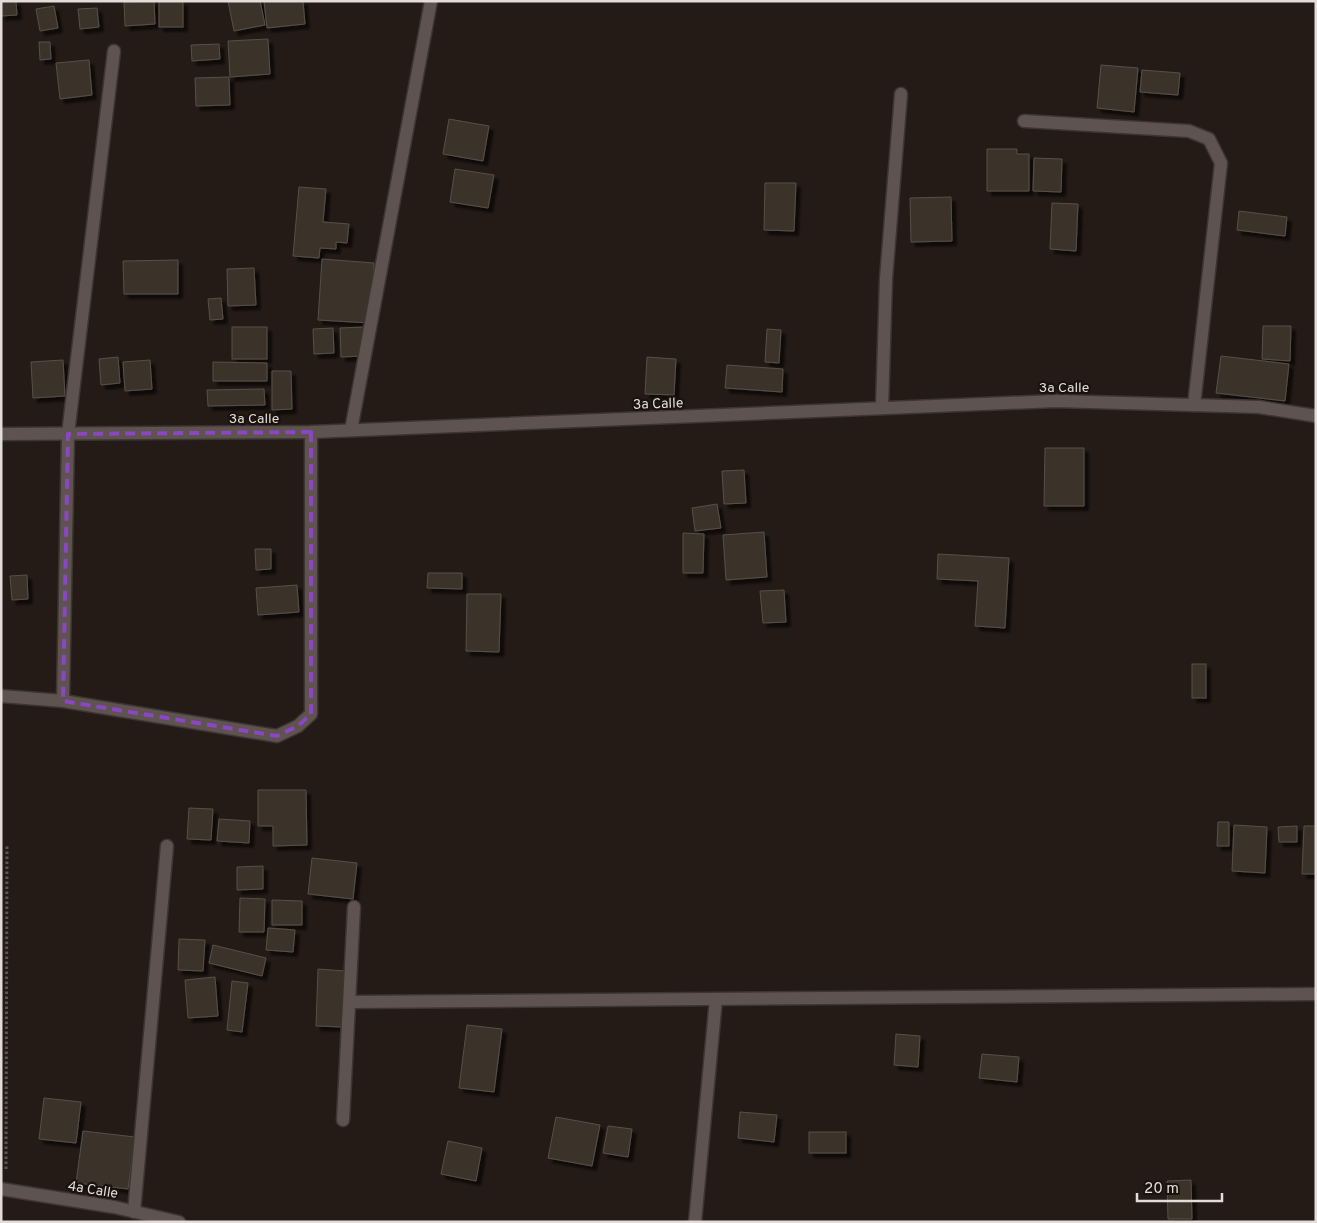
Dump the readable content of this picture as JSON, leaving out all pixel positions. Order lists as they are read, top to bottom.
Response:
{
  "streets": {
    "street": ["3a Calle", "4a Calle"]
  },
  "scale_bar": "20 m"
}
